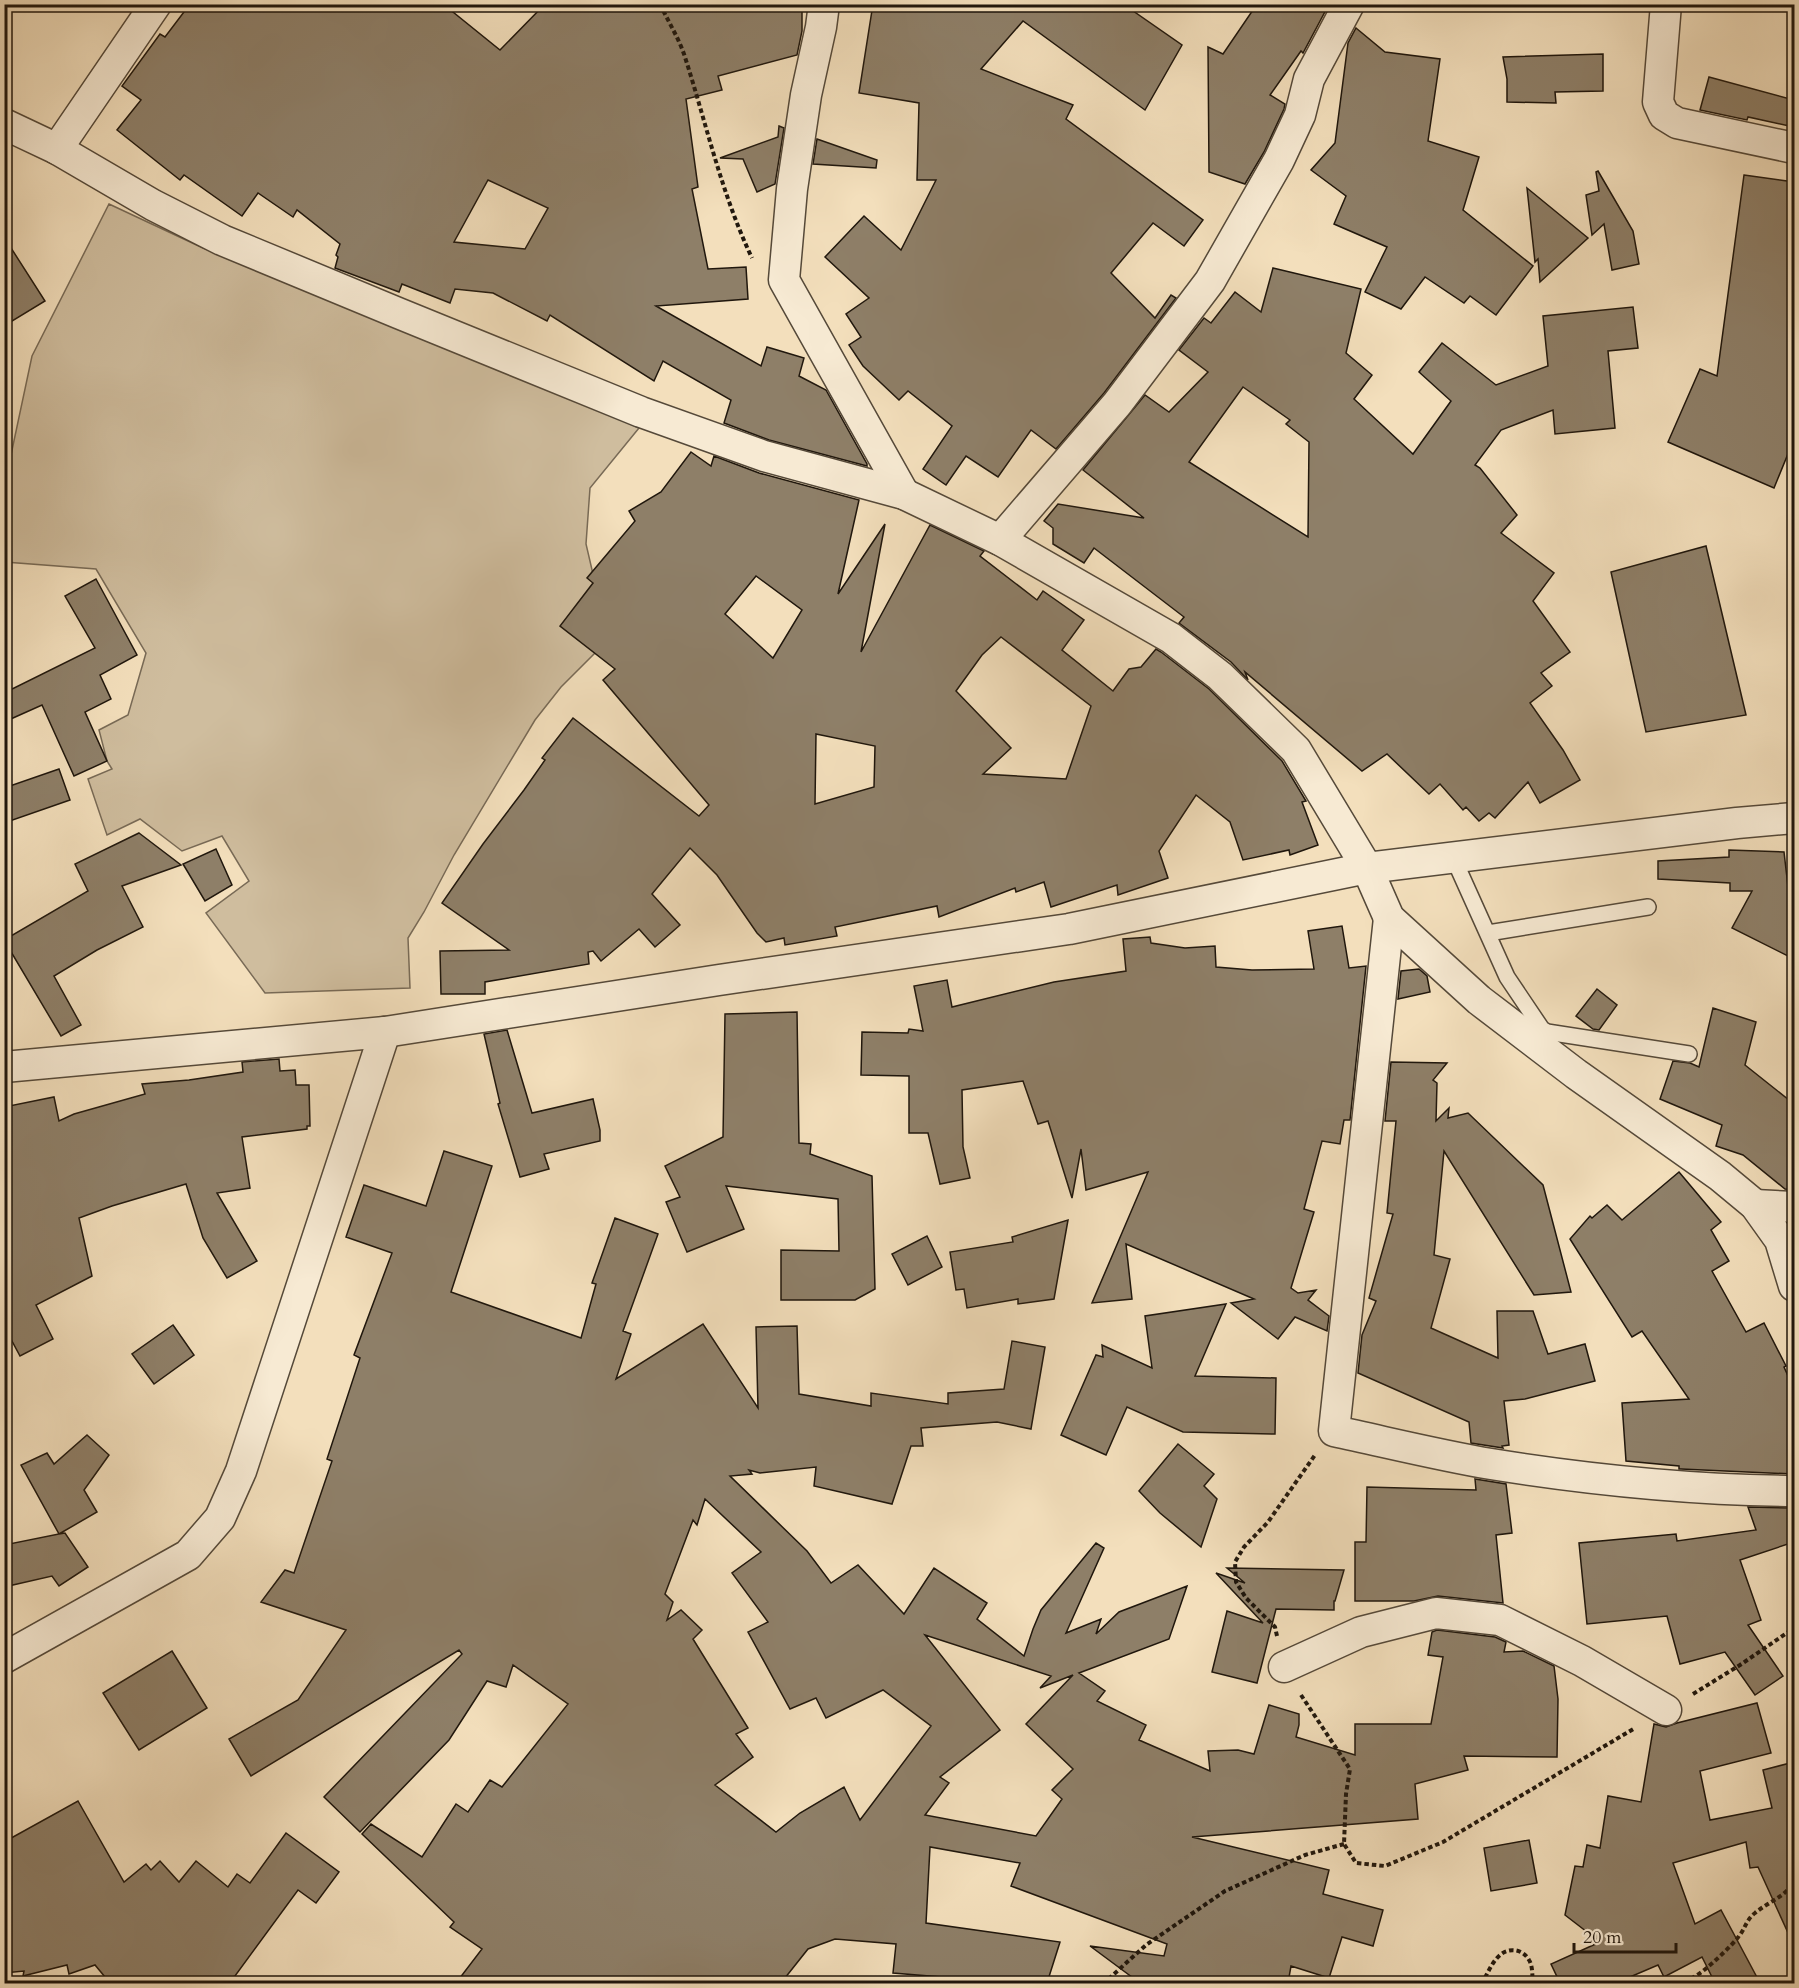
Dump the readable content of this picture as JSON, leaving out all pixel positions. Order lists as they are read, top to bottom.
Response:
{
  "scale_bar": "20 m"
}
